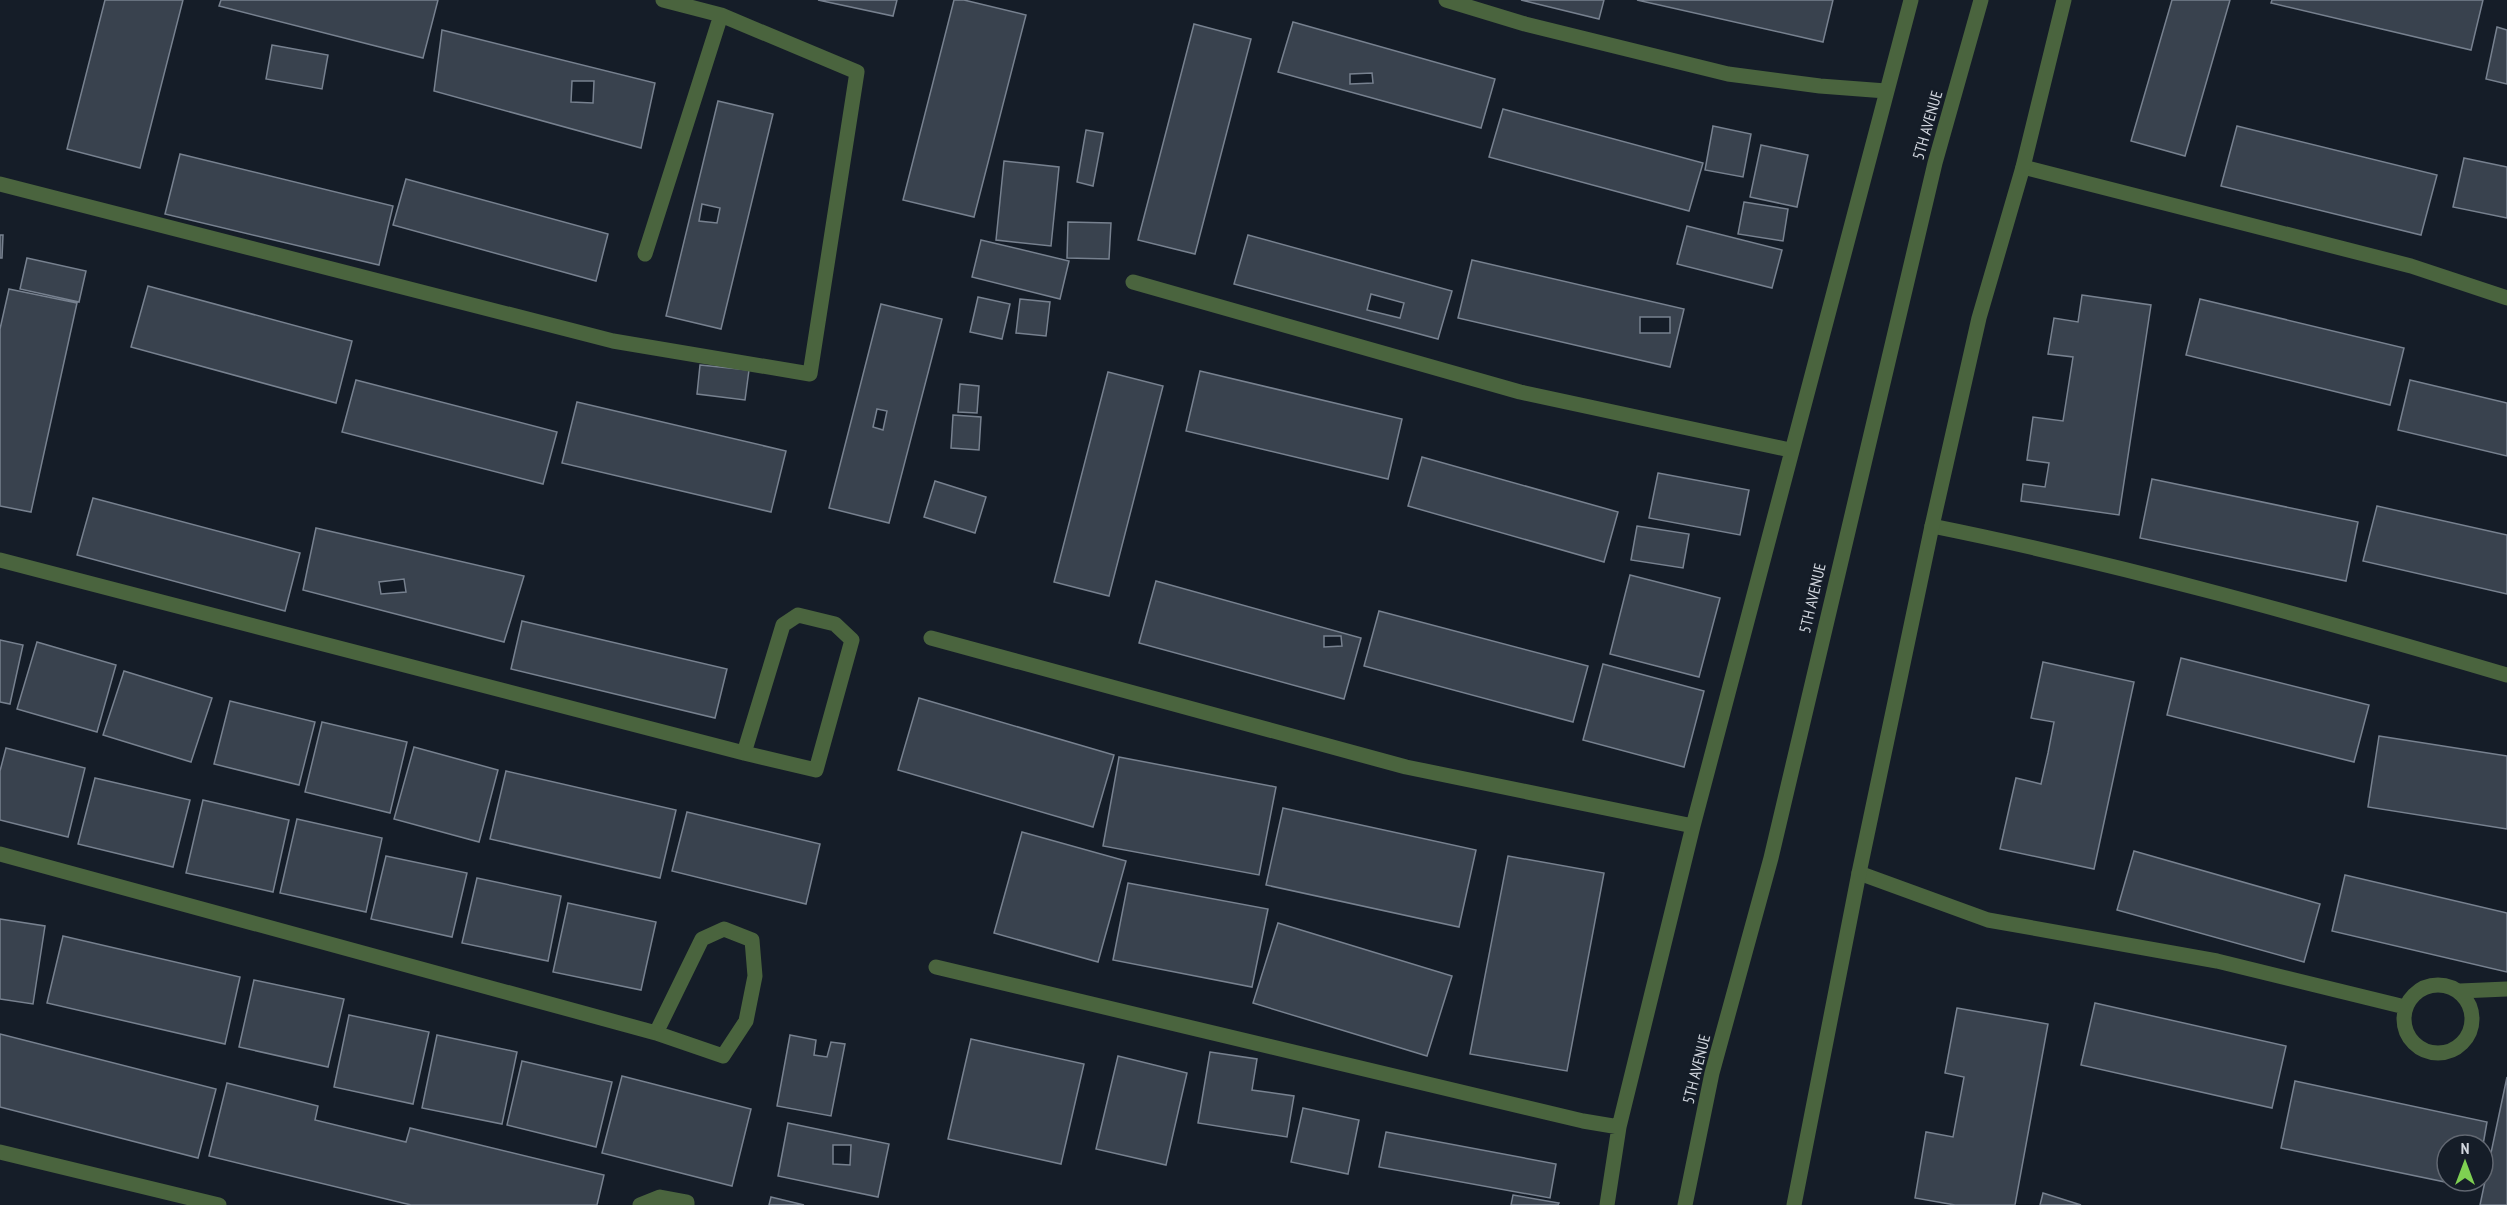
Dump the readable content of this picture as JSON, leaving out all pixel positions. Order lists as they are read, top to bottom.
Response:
{
  "streets": {
    "street": ["5TH AVENUE"]
  },
  "north": "top"
}
